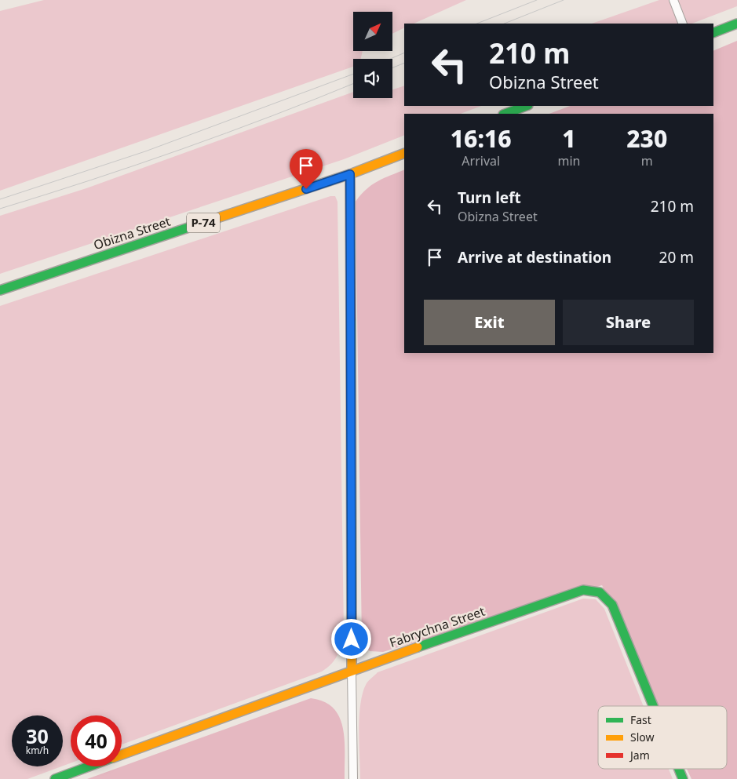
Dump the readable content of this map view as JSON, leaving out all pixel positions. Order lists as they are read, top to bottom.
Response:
{
  "streets": {
    "street": ["Р-74", "Obizna Street", "Fabrychna Street"]
  },
  "legend": ["Fast", "Slow", "Jam"],
  "north": "top right",
  "page": {
    "turn": ["210 m", "Obizna Street"],
    "eta": [
      "16:16",
      "Arrival",
      "1",
      "min",
      "230",
      "m"
    ],
    "list": [
      {
        "name": "Turn left",
        "note": "Obizna Street",
        "value": "210 m"
      },
      {
        "name": "Arrive at destination",
        "value": "20 m"
      }
    ],
    "buttons": ["Exit", "Share"],
    "speed": "30 km/h",
    "limit": "40"
  }
}
